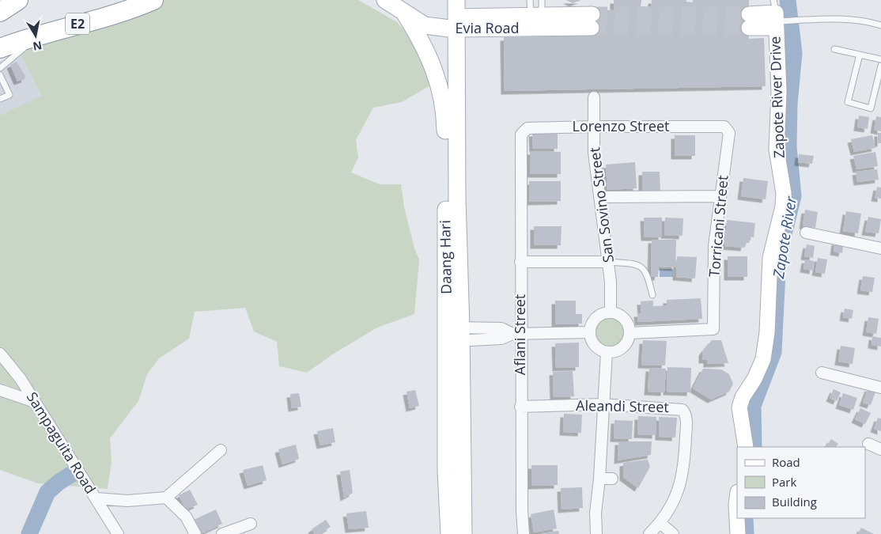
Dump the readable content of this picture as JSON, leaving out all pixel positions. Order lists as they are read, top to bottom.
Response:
{
  "streets": {
    "highway": ["E2"],
    "main road": ["Evia Road", "Daang Hari"],
    "street": [
      "Zapote River Drive",
      "Lorenzo Street",
      "San Sovino Street",
      "Torricani Street",
      "Aflani Street",
      "Aleandi Street",
      "Sampaguita Road"
    ]
  },
  "crossings": [
    ["Evia Road", "Daang Hari"],
    ["Lorenzo Street", "San Sovino Street"],
    ["Lorenzo Street", "Torricani Street"],
    ["Lorenzo Street", "Aflani Street"],
    ["San Sovino Street", "Torricani Street"],
    ["Aflani Street", "Aleandi Street"]
  ],
  "water": ["Zapote River"],
  "legend": ["Road", "Park", "Building"],
  "north": "bottom"
}
